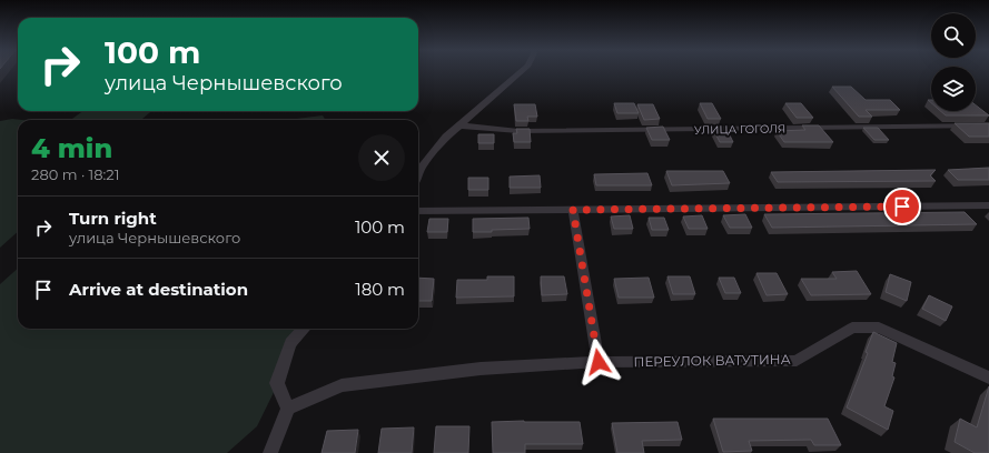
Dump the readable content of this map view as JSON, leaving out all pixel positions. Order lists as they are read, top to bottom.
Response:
{
  "streets": {
    "street": ["УЛИЦА ГОГОЛЯ", "ПЕРЕУЛОК ВАТУТИНА"]
  },
  "page": {
    "turn": ["100 m", "улица Чернышевского"],
    "heading": ["4 min", "280 m · 18:21"],
    "list": [
      {
        "name": "Turn right",
        "note": "улица Чернышевского",
        "value": "100 m"
      },
      {
        "name": "Arrive at destination",
        "value": "180 m"
      }
    ]
  }
}
